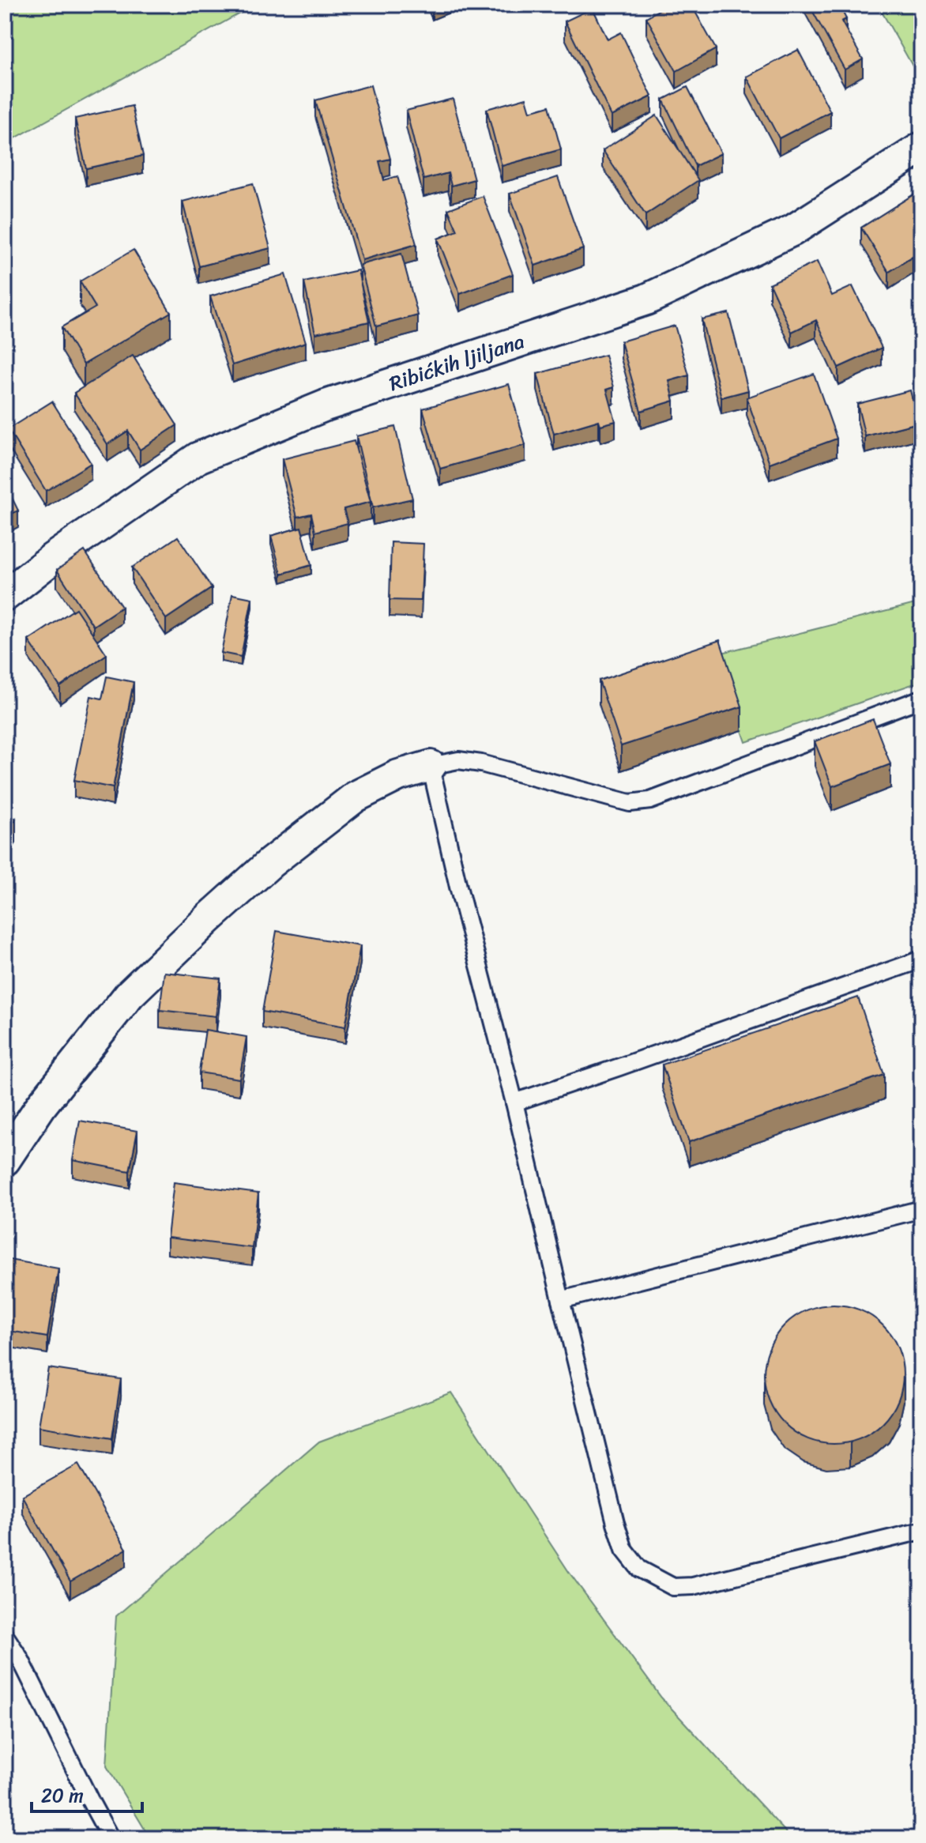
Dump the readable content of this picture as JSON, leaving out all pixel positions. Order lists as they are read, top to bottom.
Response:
{
  "streets": {
    "street": ["Ribićkih ljiljana"]
  },
  "scale_bar": "20 m"
}
